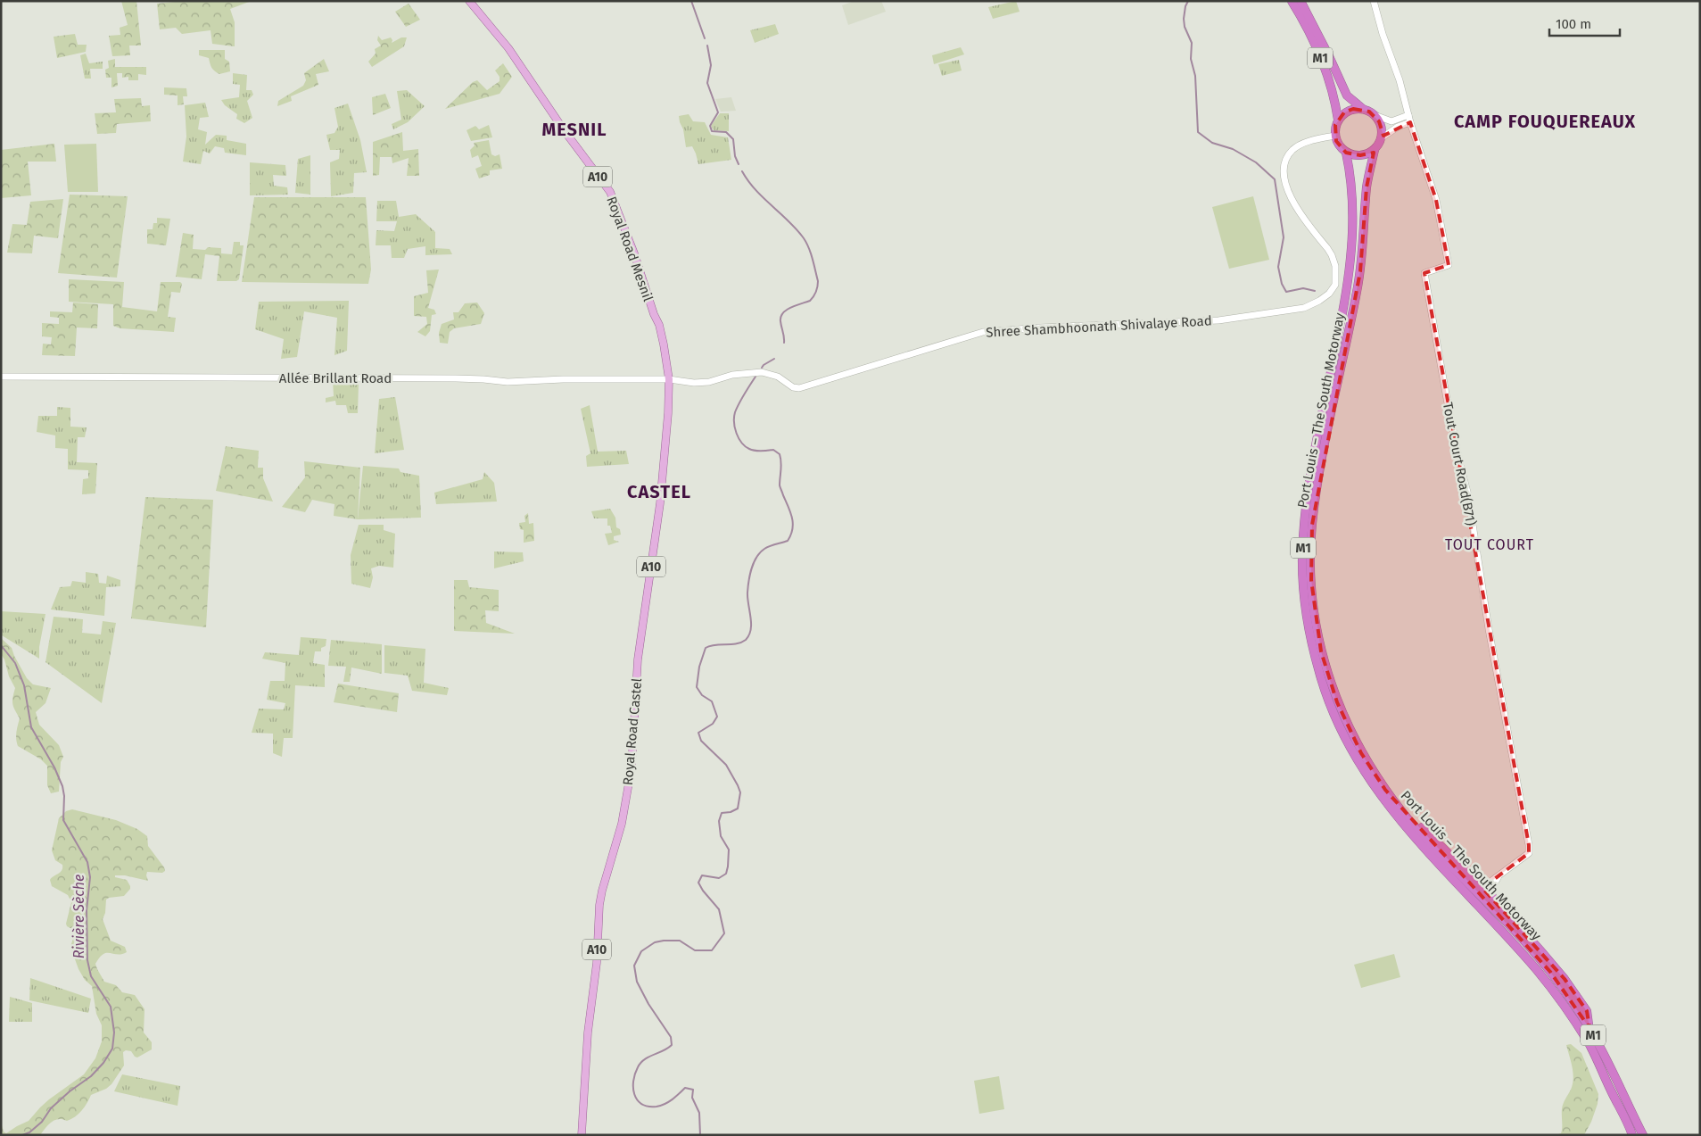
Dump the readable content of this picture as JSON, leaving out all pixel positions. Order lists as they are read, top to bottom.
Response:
{
  "streets": {
    "highway": ["M1", "Port Louis – The South Motorway"],
    "main road": ["A10", "Royal Road Mesnil", "Royal Road Castel"],
    "street": ["Shree Shambhoonath Shivalaye Road", "Allée Brillant Road", "Tout Court Road(B71)"]
  },
  "crossings": [
    ["M1", "Shree Shambhoonath Shivalaye Road"],
    ["M1", "Port Louis – The South Motorway"],
    ["Royal Road Mesnil", "Shree Shambhoonath Shivalaye Road"],
    ["Royal Road Mesnil", "Allée Brillant Road"],
    ["Royal Road Mesnil", "Royal Road Castel"],
    ["Shree Shambhoonath Shivalaye Road", "Allée Brillant Road"],
    ["Shree Shambhoonath Shivalaye Road", "Port Louis – The South Motorway"],
    ["Shree Shambhoonath Shivalaye Road", "Royal Road Castel"],
    ["Allée Brillant Road", "Royal Road Castel"]
  ],
  "districts": [
    "CAMP FOUQUEREAUX",
    "MESNIL",
    "CASTEL",
    "TOUT COURT"
  ],
  "water": ["Rivière Sèche"],
  "scale_bar": "100 m"
}
